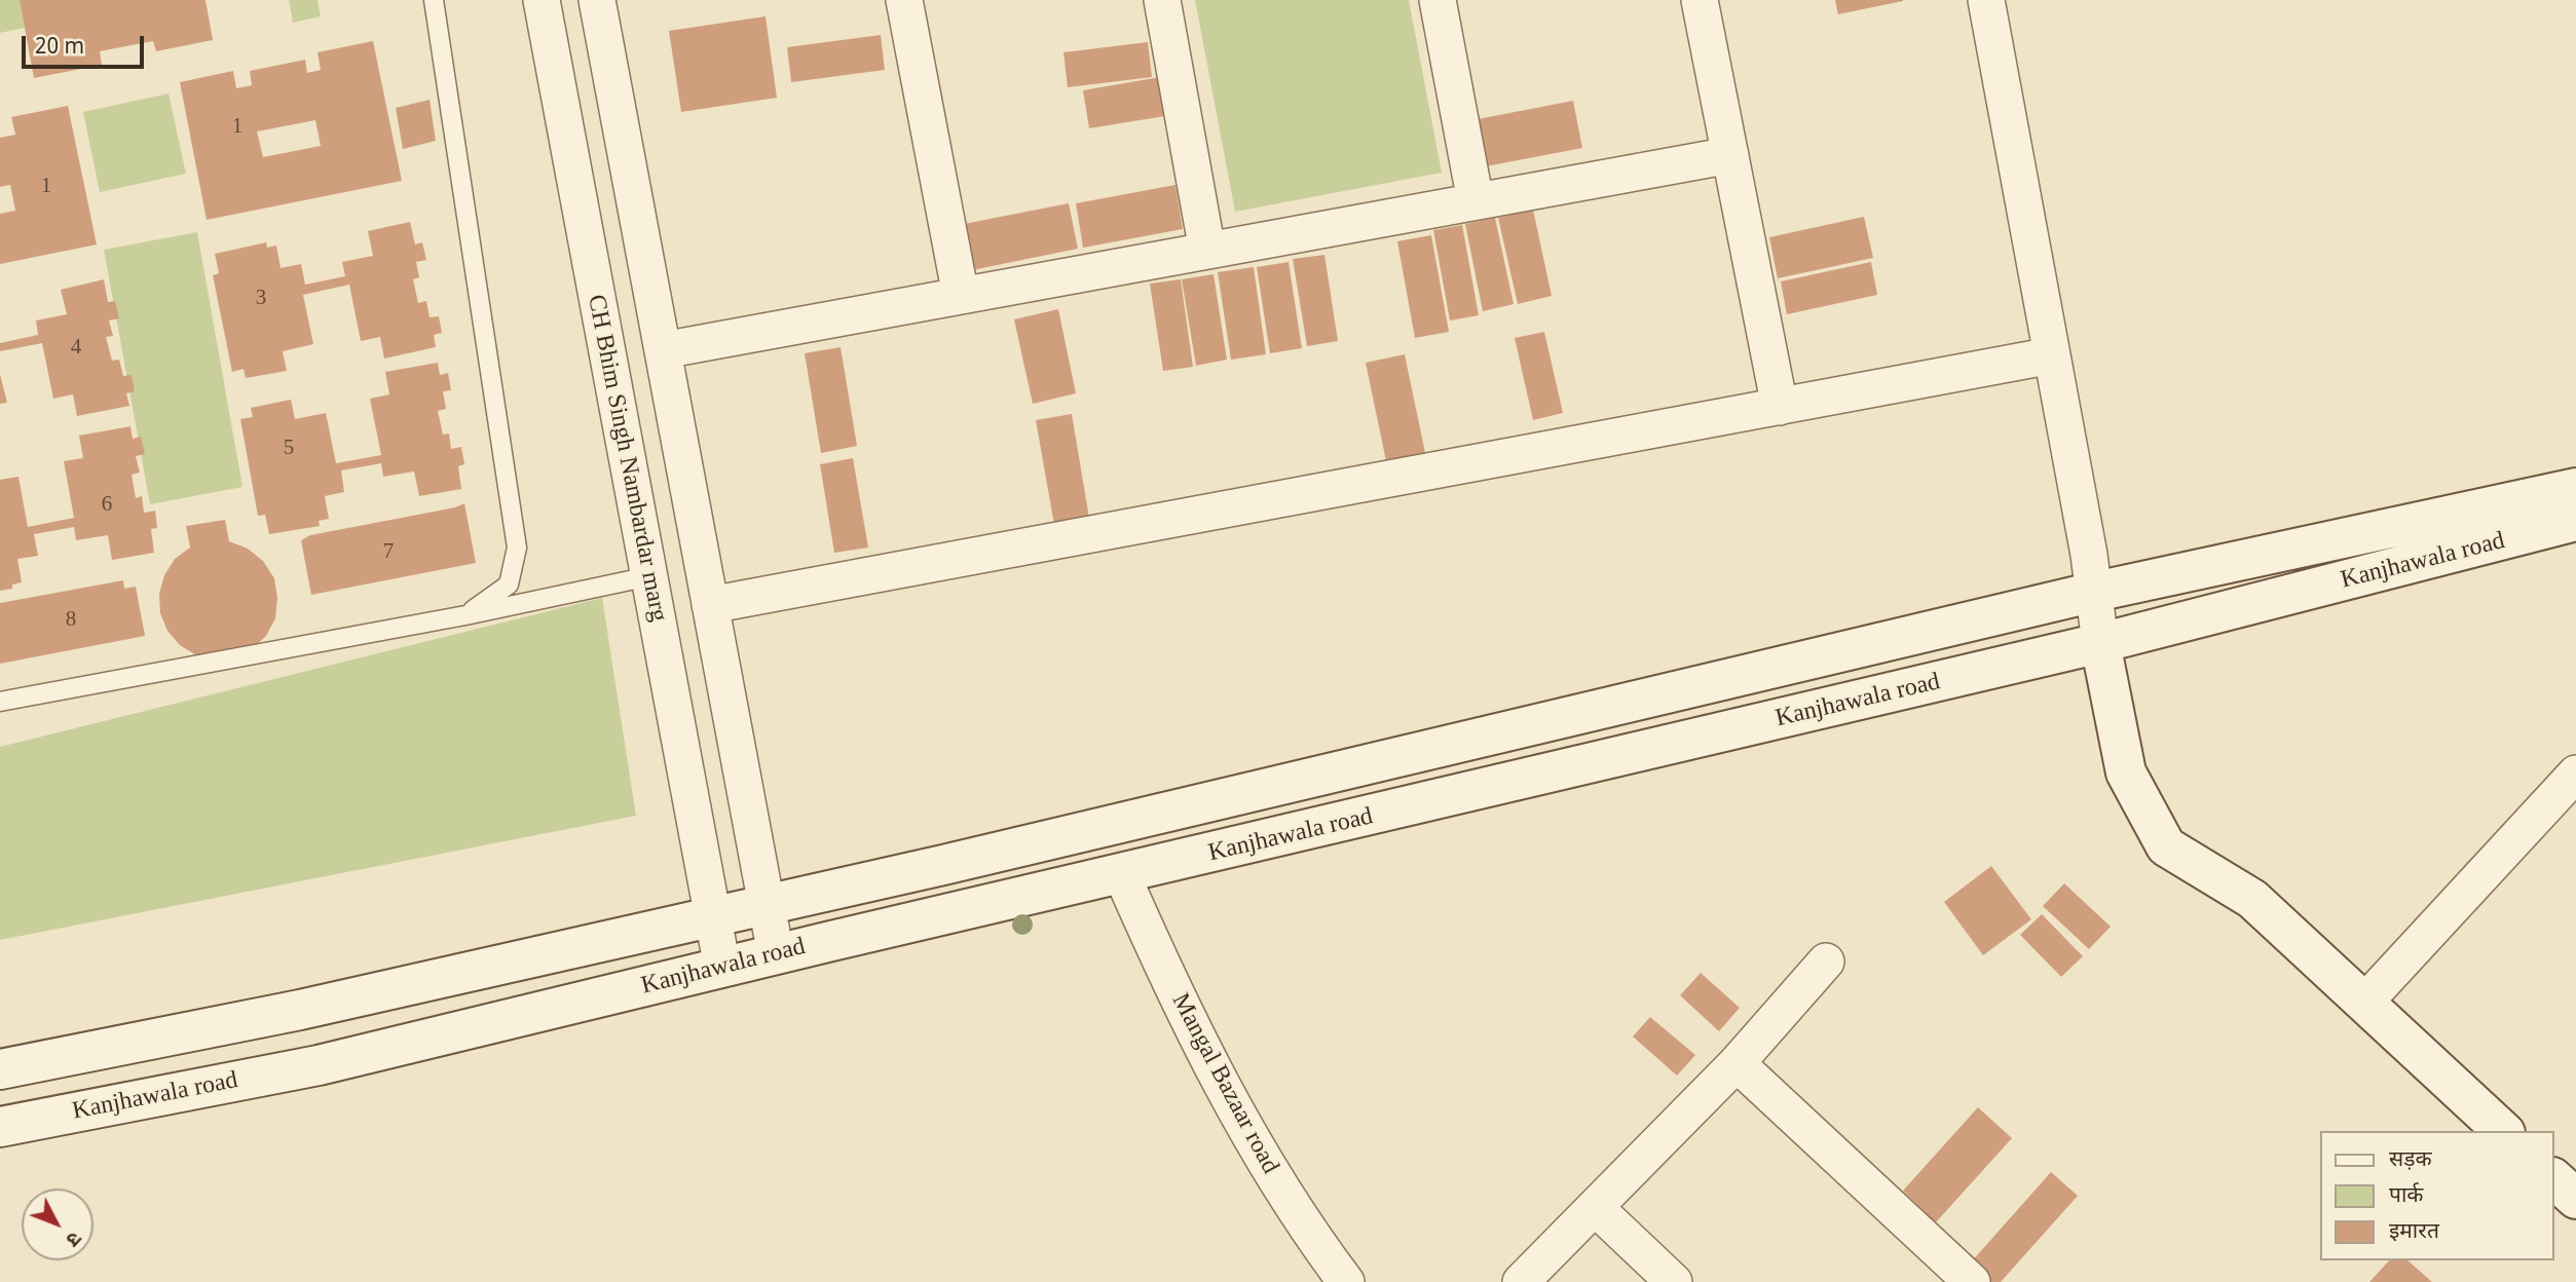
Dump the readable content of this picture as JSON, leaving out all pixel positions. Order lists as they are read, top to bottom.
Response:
{
  "streets": {
    "main road": ["Kanjhawala road"],
    "street": ["CH Bhim Singh Nambardar marg", "Mangal Bazaar road"]
  },
  "crossings": [
    ["CH Bhim Singh Nambardar marg", "Kanjhawala road"],
    ["Kanjhawala road", "Mangal Bazaar road"]
  ],
  "house_numbers": [
    "1",
    "1",
    "3",
    "4",
    "5",
    "6",
    "7",
    "8"
  ],
  "legend": ["सड़क", "पार्क", "इमारत"],
  "scale_bar": "20 m",
  "north": "bottom right"
}
